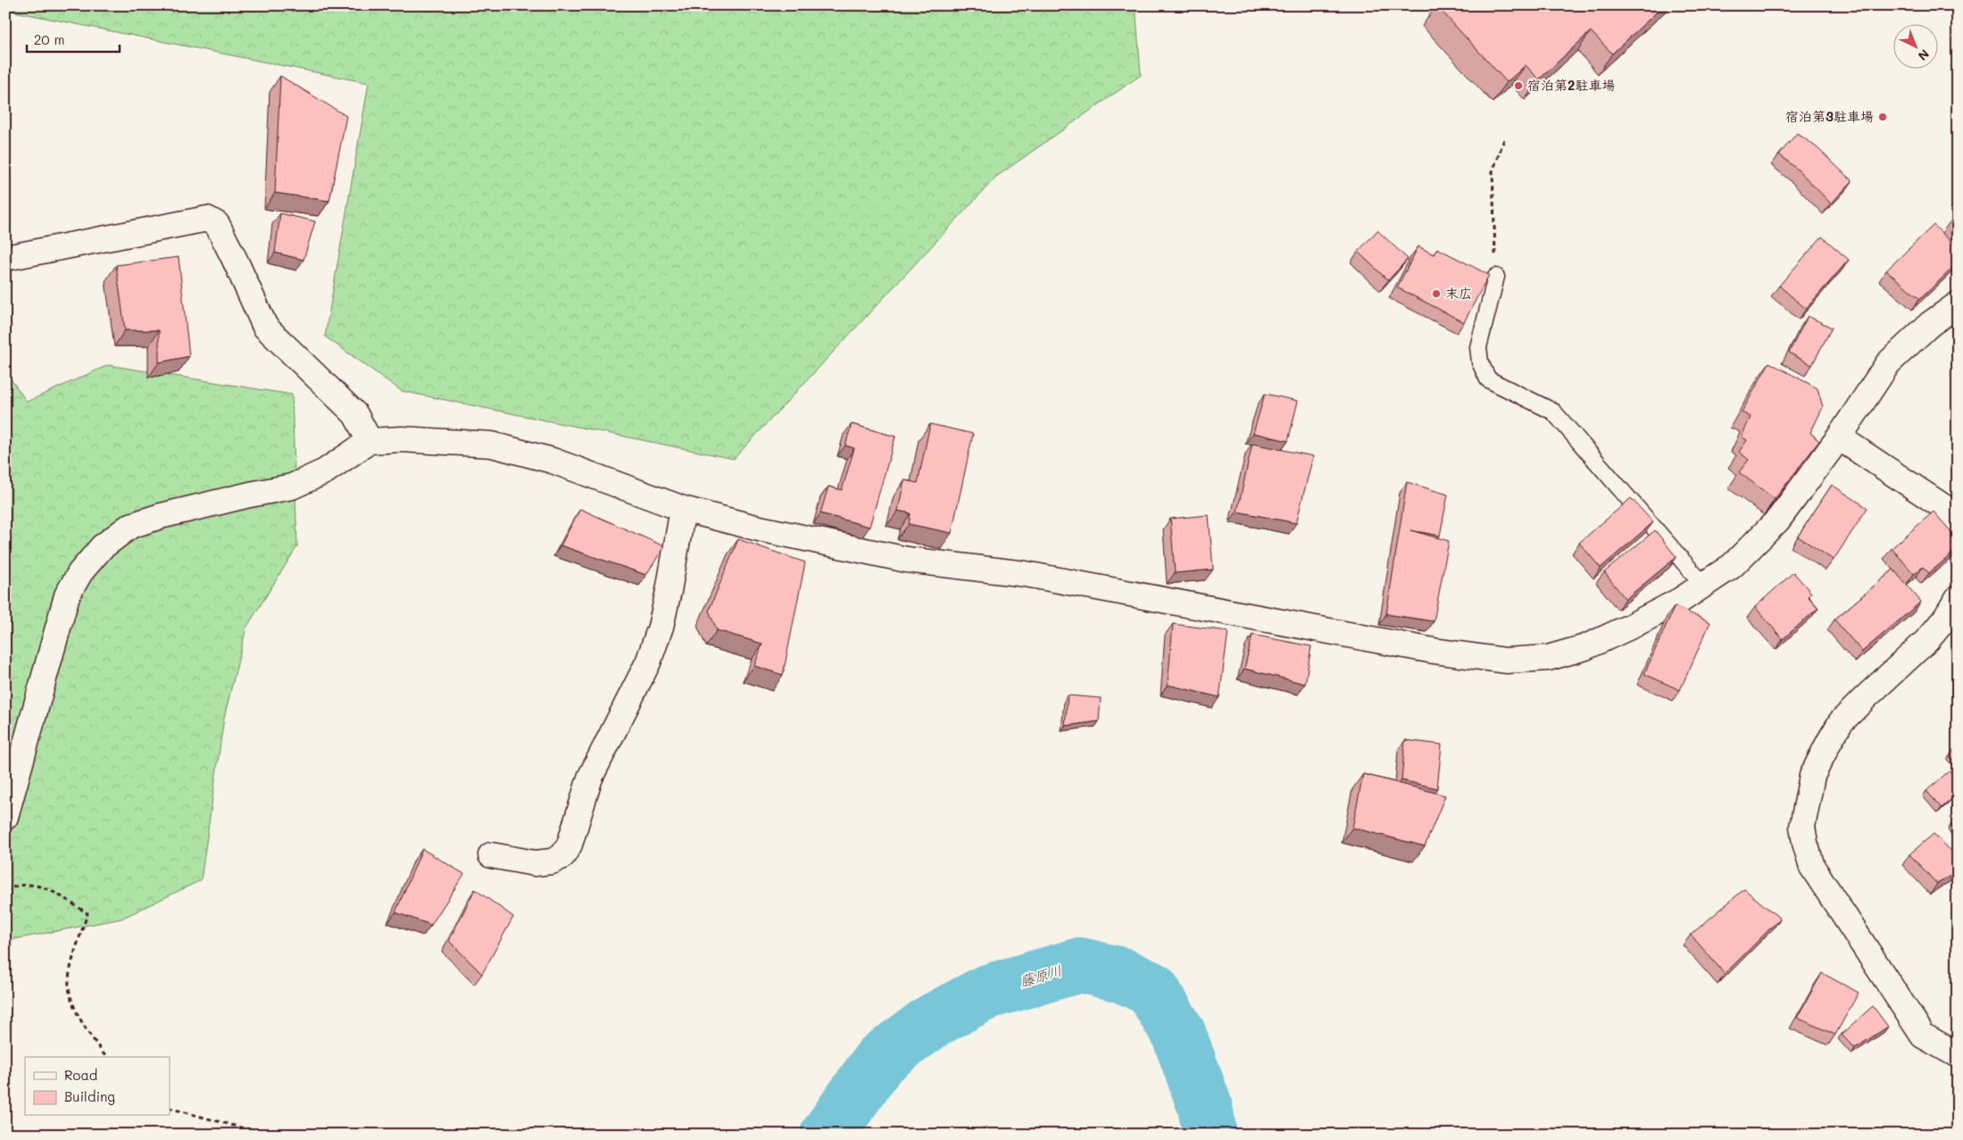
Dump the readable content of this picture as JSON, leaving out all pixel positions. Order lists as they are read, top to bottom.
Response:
{
  "water": ["藤原川"],
  "places": ["宿泊第2駐車場", "宿泊第3駐車場", "末広"],
  "legend": ["Road", "Building"],
  "scale_bar": "20 m",
  "north": "bottom right"
}
